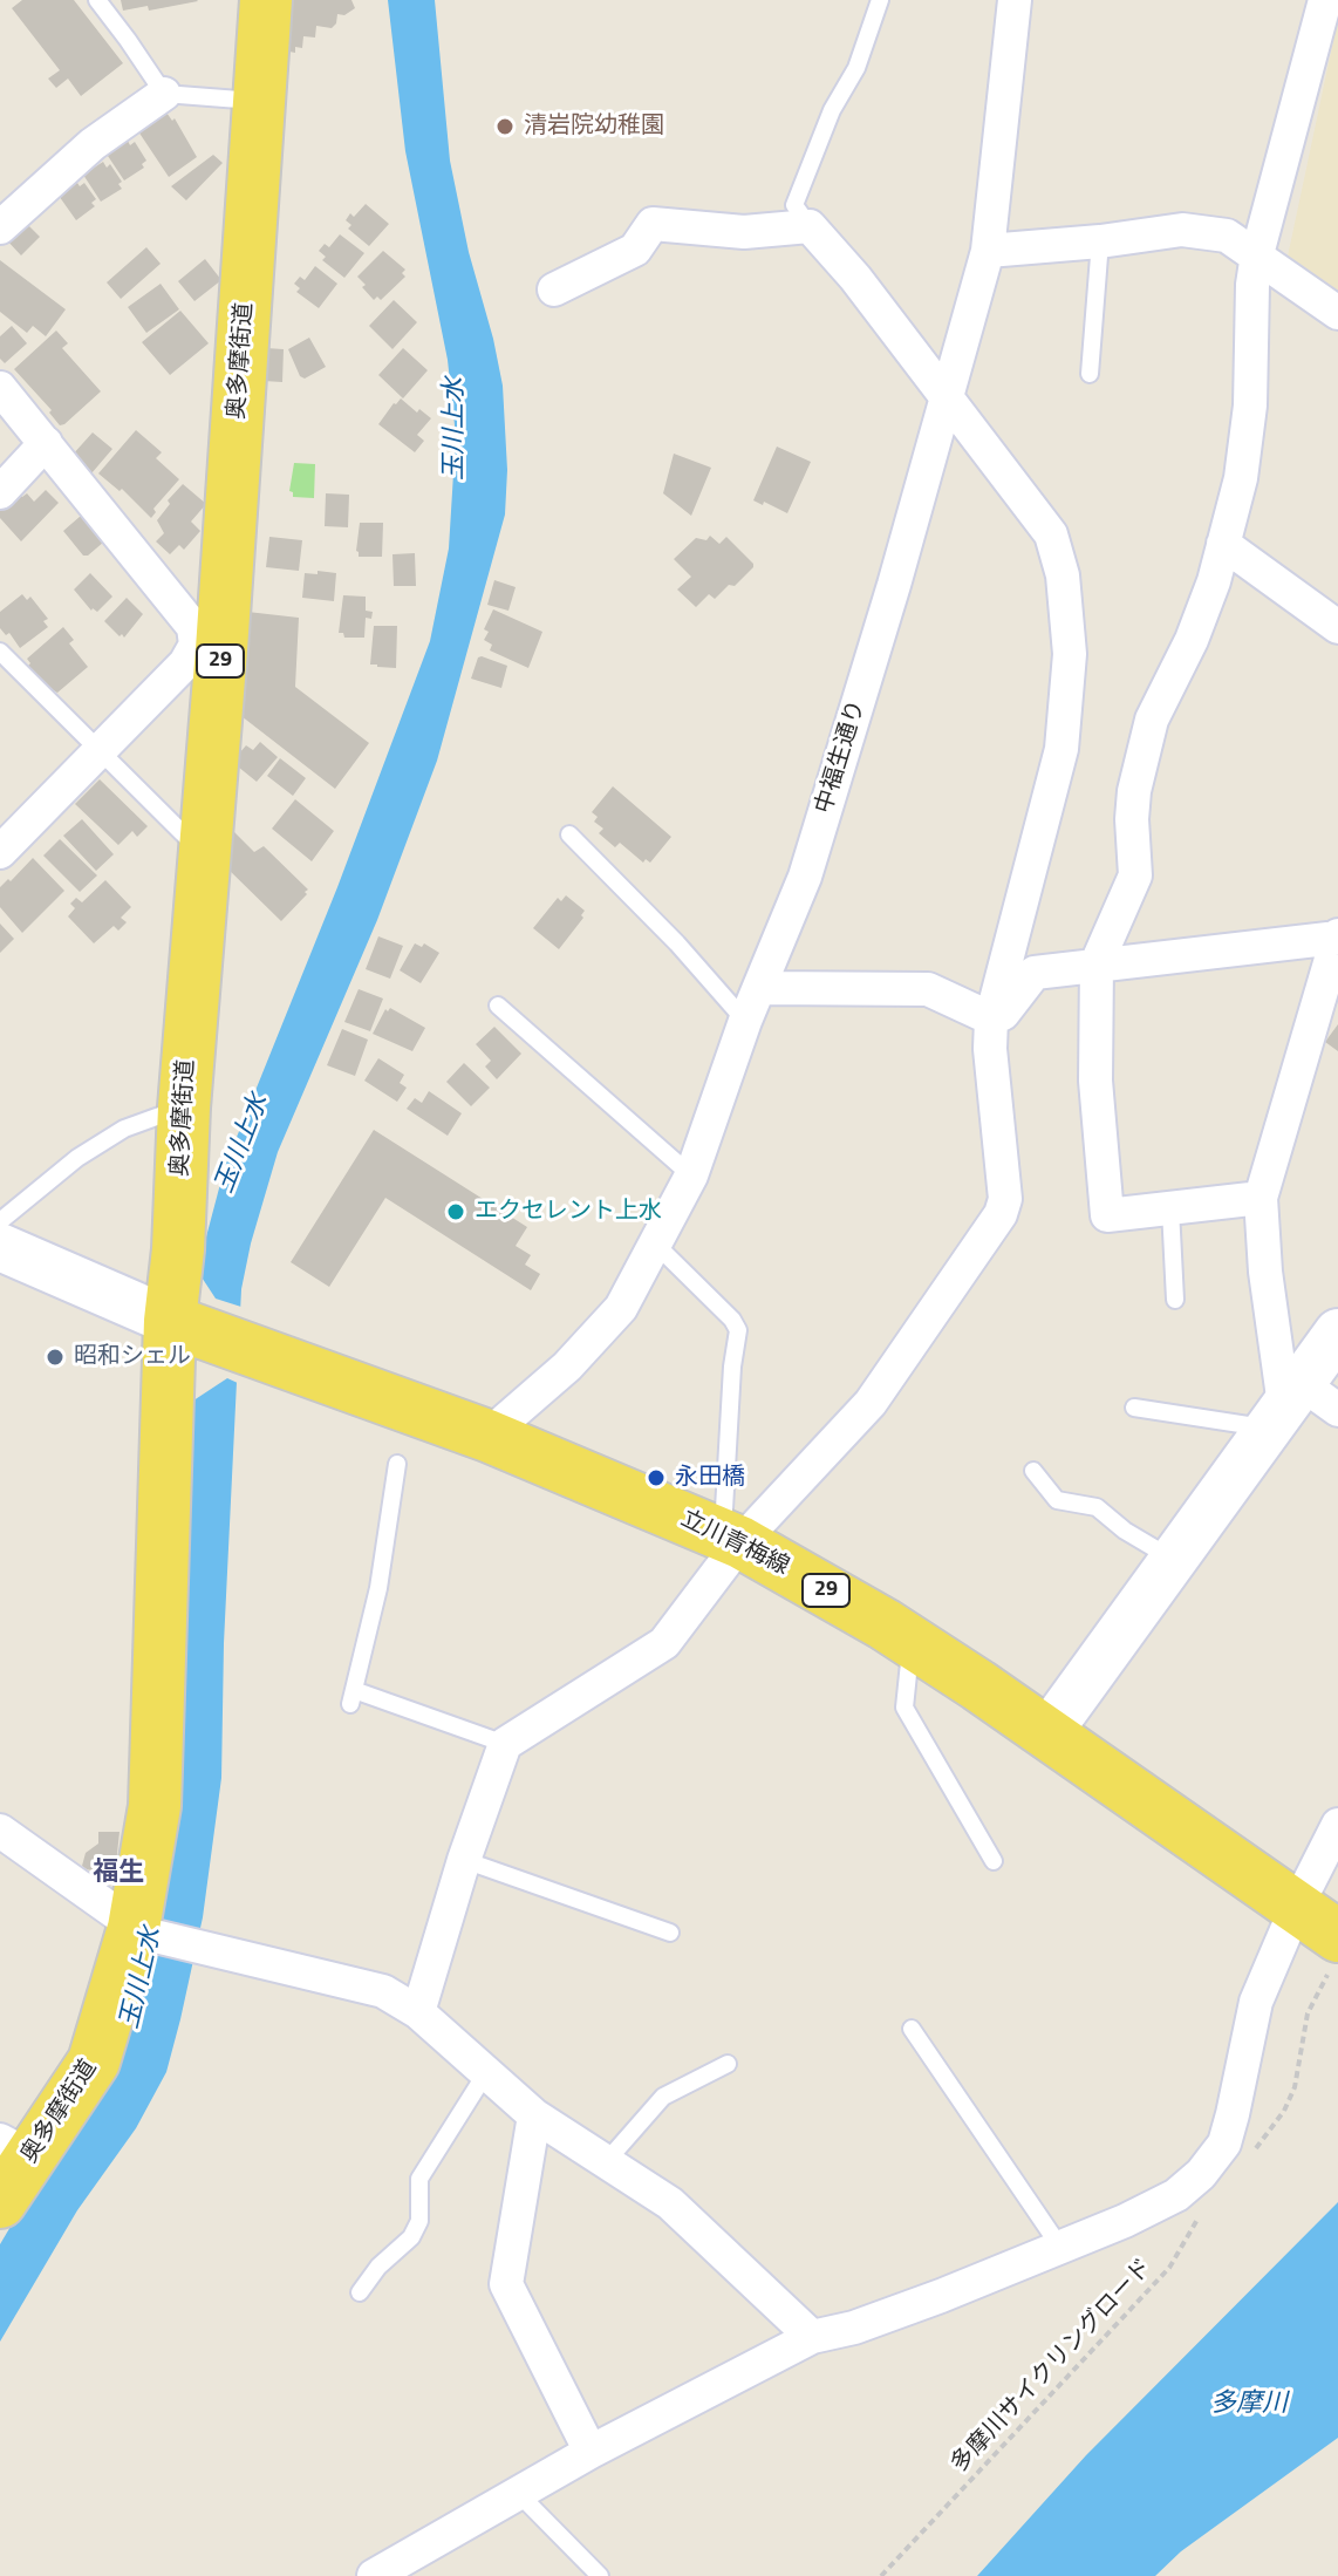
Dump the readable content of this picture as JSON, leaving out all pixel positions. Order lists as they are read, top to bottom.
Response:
{
  "streets": {
    "main road": ["奥多摩街道", "29", "立川青梅線"],
    "street": ["中福生通り"],
    "path": ["多摩川サイクリングロード"]
  },
  "crossings": [
    ["奥多摩街道", "立川青梅線"],
    ["中福生通り", "立川青梅線"]
  ],
  "districts": ["福生"],
  "water": ["玉川上水", "多摩川"],
  "places": [
    "清岩院幼稚園",
    "エクセレント上水",
    "昭和シェル",
    "永田橋"
  ]
}
